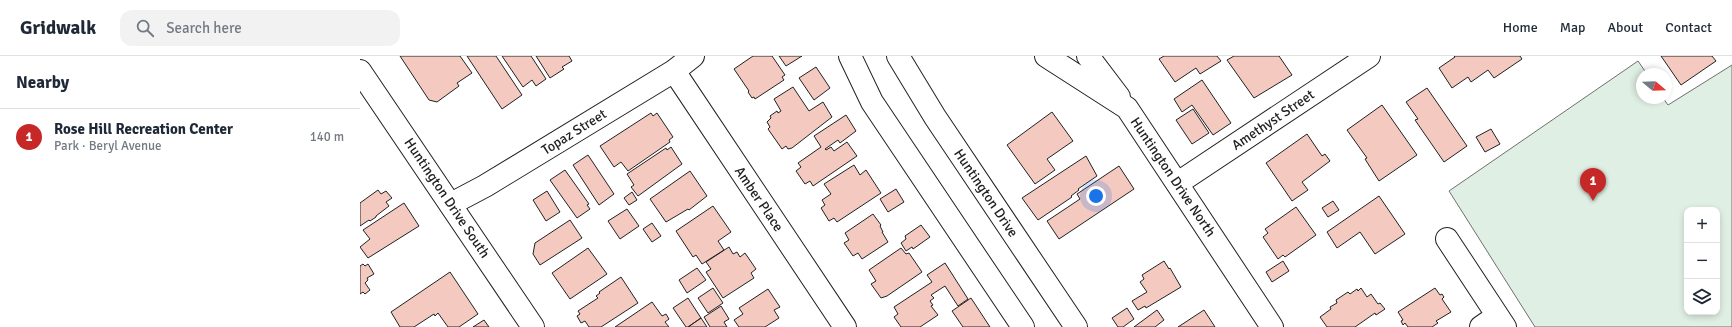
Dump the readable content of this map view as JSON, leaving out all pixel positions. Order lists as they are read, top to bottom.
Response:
{
  "streets": {
    "street": [
      "Amethyst Street",
      "Topaz Street",
      "Huntington Drive North",
      "Huntington Drive",
      "Huntington Drive South",
      "Amber Place"
    ]
  },
  "crossings": [
    ["Amethyst Street", "Huntington Drive North"],
    ["Topaz Street", "Huntington Drive South"],
    ["Topaz Street", "Amber Place"]
  ],
  "north": "right",
  "page": {
    "header": "Gridwalk",
    "search": "Search here",
    "nav": [
      "Home",
      "Map",
      "About",
      "Contact"
    ],
    "heading": "Nearby",
    "list": [
      {
        "mark": "1",
        "name": "Rose Hill Recreation Center",
        "note": "Park · Beryl Avenue",
        "value": "140 m"
      }
    ],
    "pins": "1",
    "map_buttons": ["+", "−"]
  }
}
